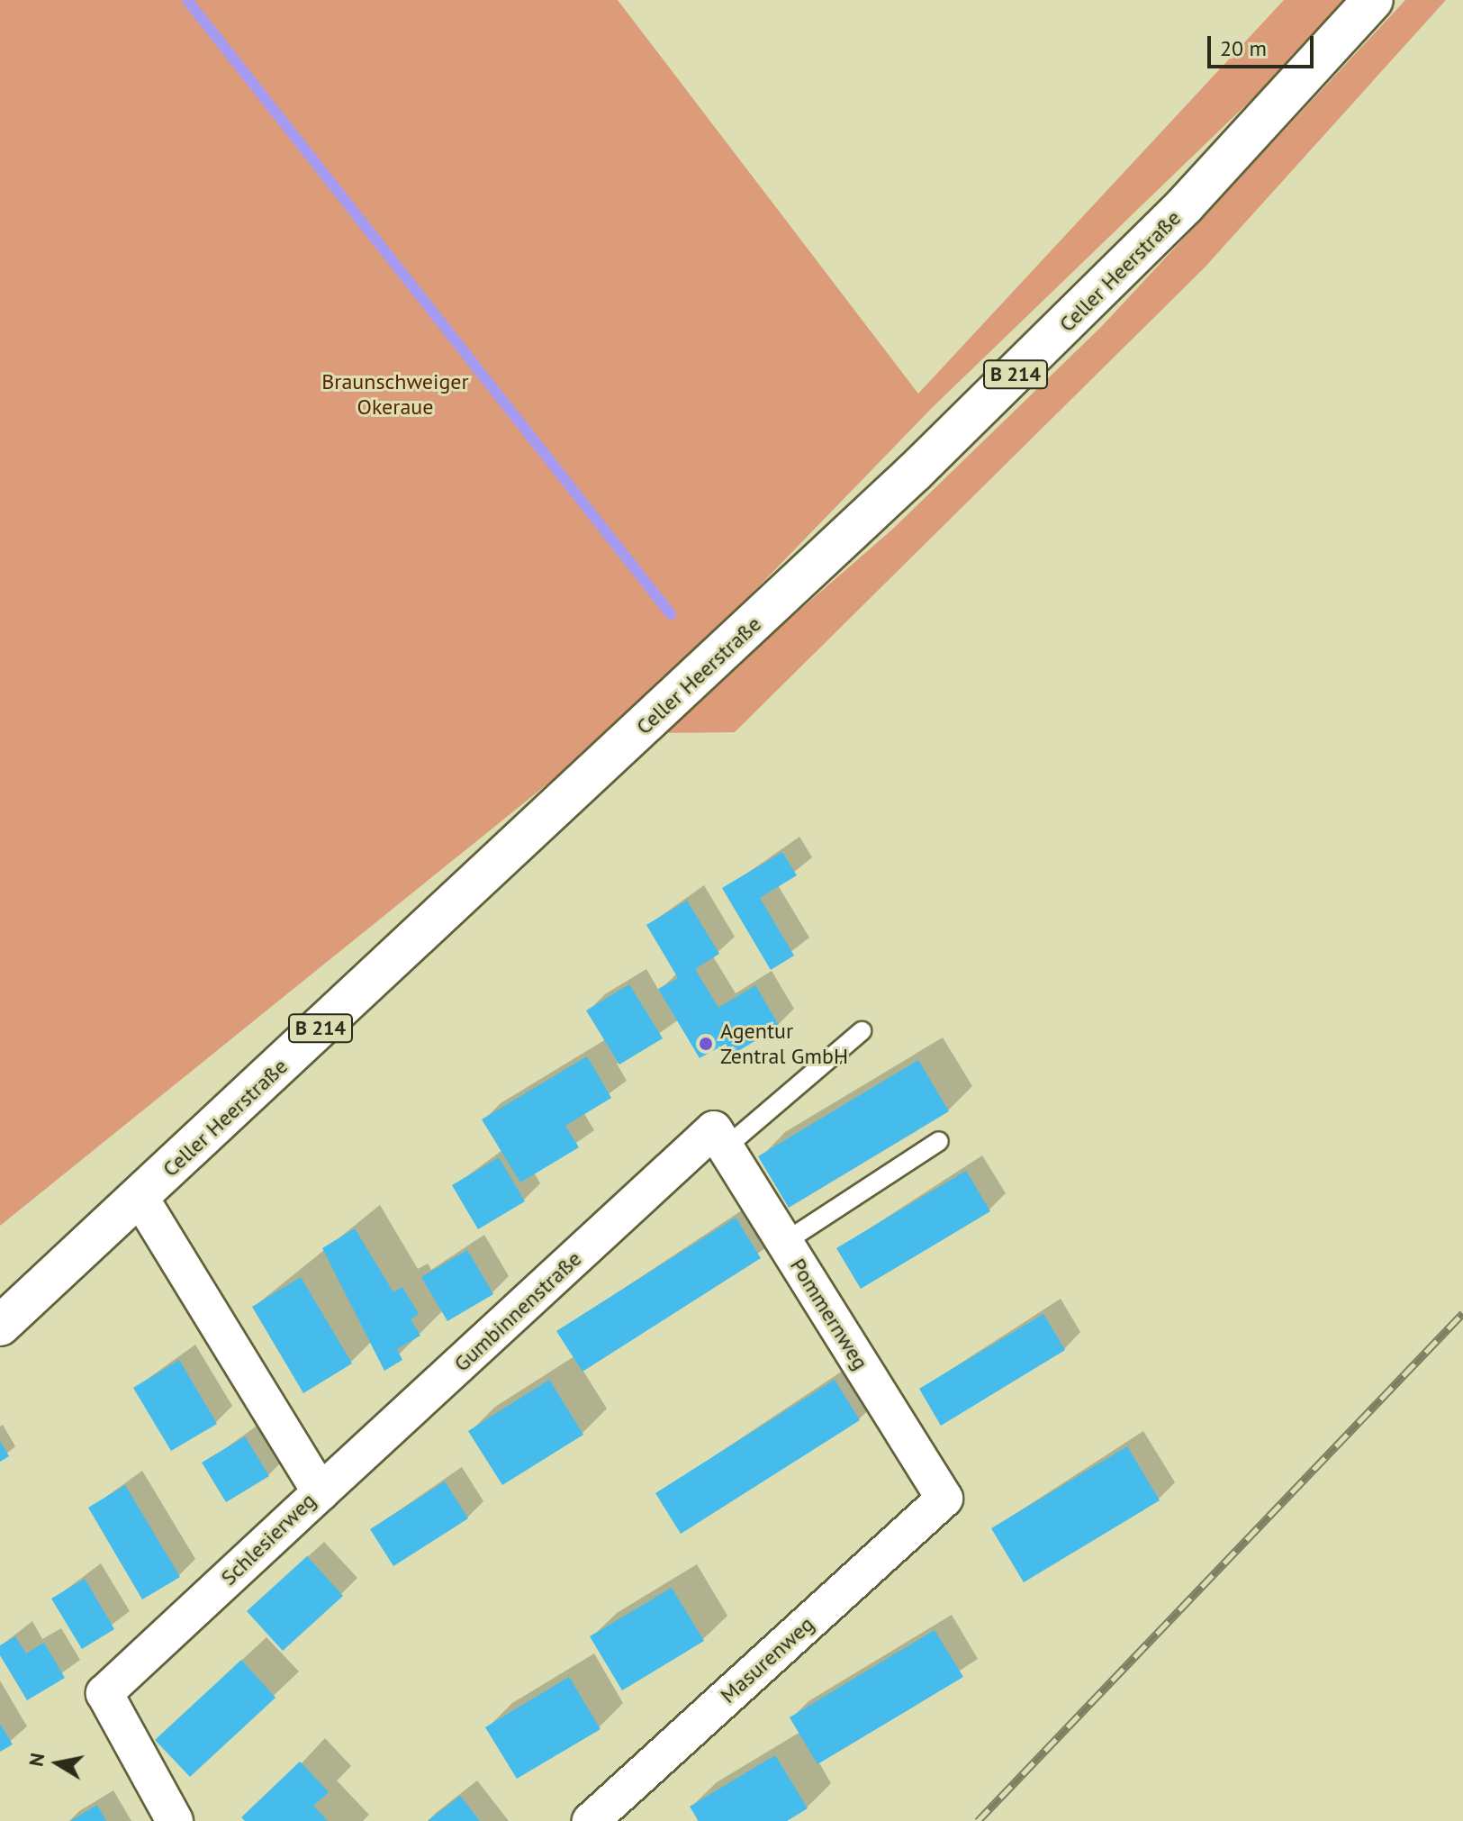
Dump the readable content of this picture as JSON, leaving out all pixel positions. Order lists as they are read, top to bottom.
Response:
{
  "streets": {
    "main road": ["Celler Heerstraße", "B 214"],
    "street": [
      "Gumbinnenstraße",
      "Pommernweg",
      "Schlesierweg",
      "Masurenweg"
    ]
  },
  "crossings": [
    ["Celler Heerstraße", "Schlesierweg"],
    ["Gumbinnenstraße", "Pommernweg"],
    ["Gumbinnenstraße", "Schlesierweg"],
    ["Pommernweg", "Masurenweg"]
  ],
  "parks": ["Braunschweiger Okeraue"],
  "places": ["Agentur Zentral GmbH"],
  "scale_bar": "20 m",
  "north": "left"
}
